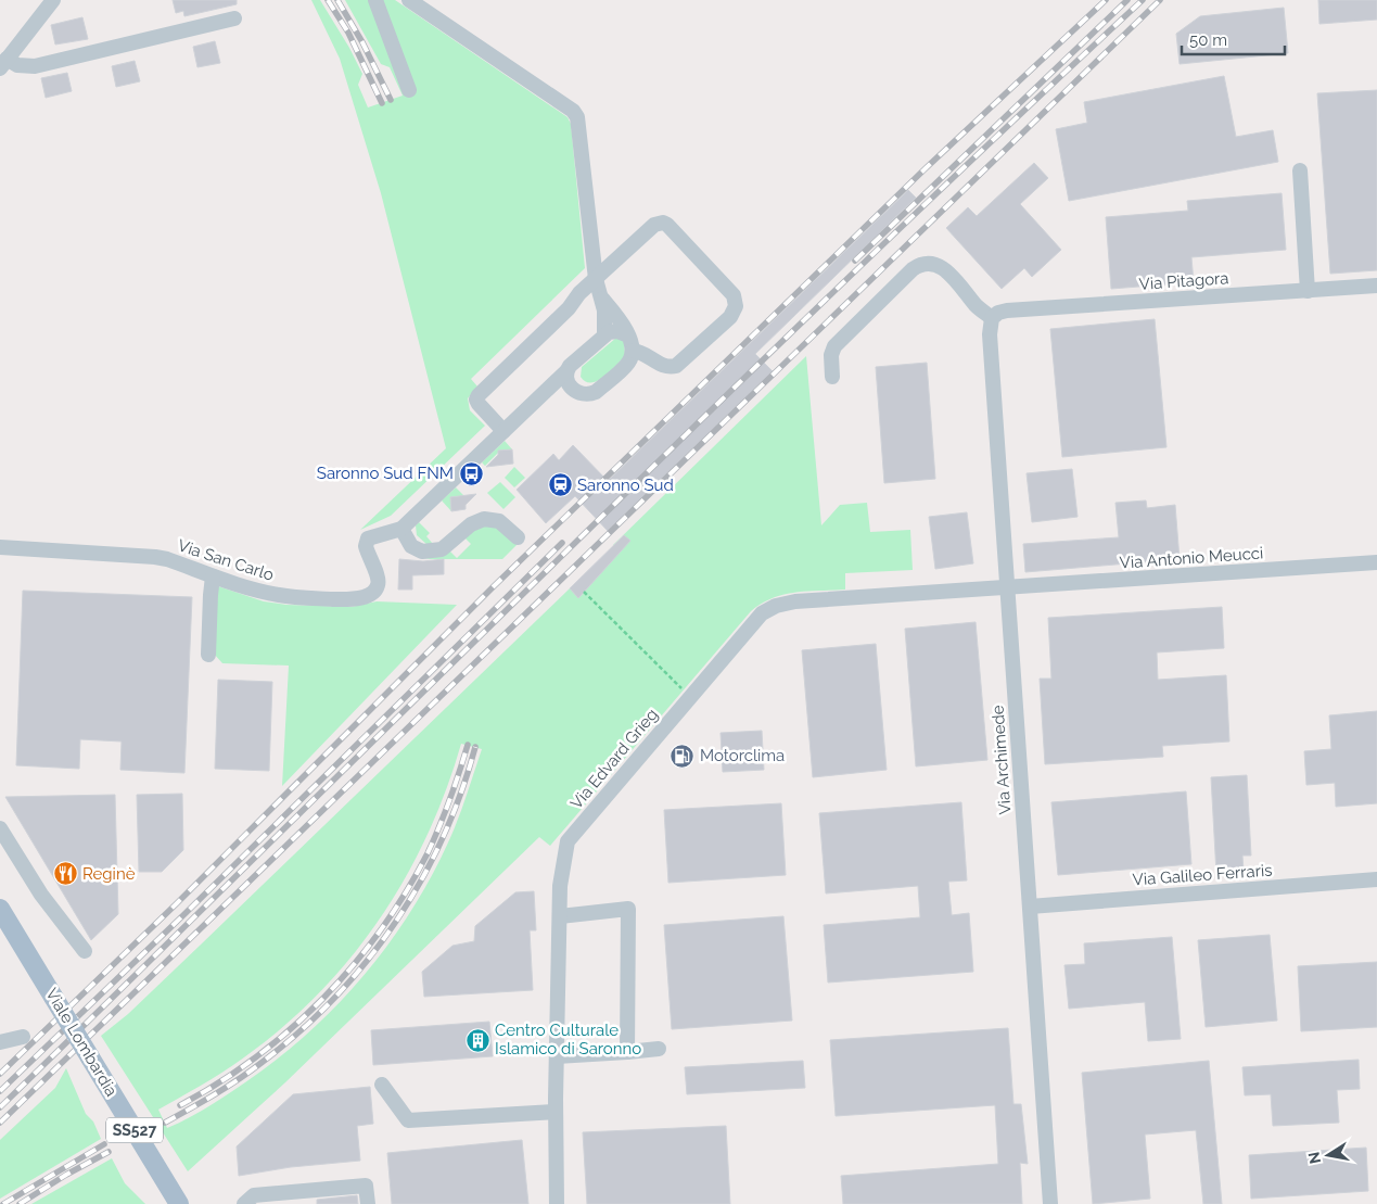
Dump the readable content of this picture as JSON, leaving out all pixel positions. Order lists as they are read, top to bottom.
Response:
{
  "streets": {
    "main road": ["Viale Lombardia", "SS527"],
    "street": [
      "Via Pitagora",
      "Via Antonio Meucci",
      "Via San Carlo",
      "Via Edvard Grieg",
      "Via Archimede",
      "Via Galileo Ferraris"
    ]
  },
  "crossings": [
    ["Via Pitagora", "Via Archimede"],
    ["Via Antonio Meucci", "Via Edvard Grieg"],
    ["Via Antonio Meucci", "Via Archimede"],
    ["Via Edvard Grieg", "Via Archimede"],
    ["Via Archimede", "Via Galileo Ferraris"]
  ],
  "places": {
    "bus stop": ["Saronno Sud FNM"],
    "station": ["Saronno Sud"],
    "fuel station": ["Motorclima"],
    "restaurant": ["Reginè"],
    "building": ["Centro Culturale Islamico di Saronno"]
  },
  "scale_bar": "50 m",
  "north": "left"
}
